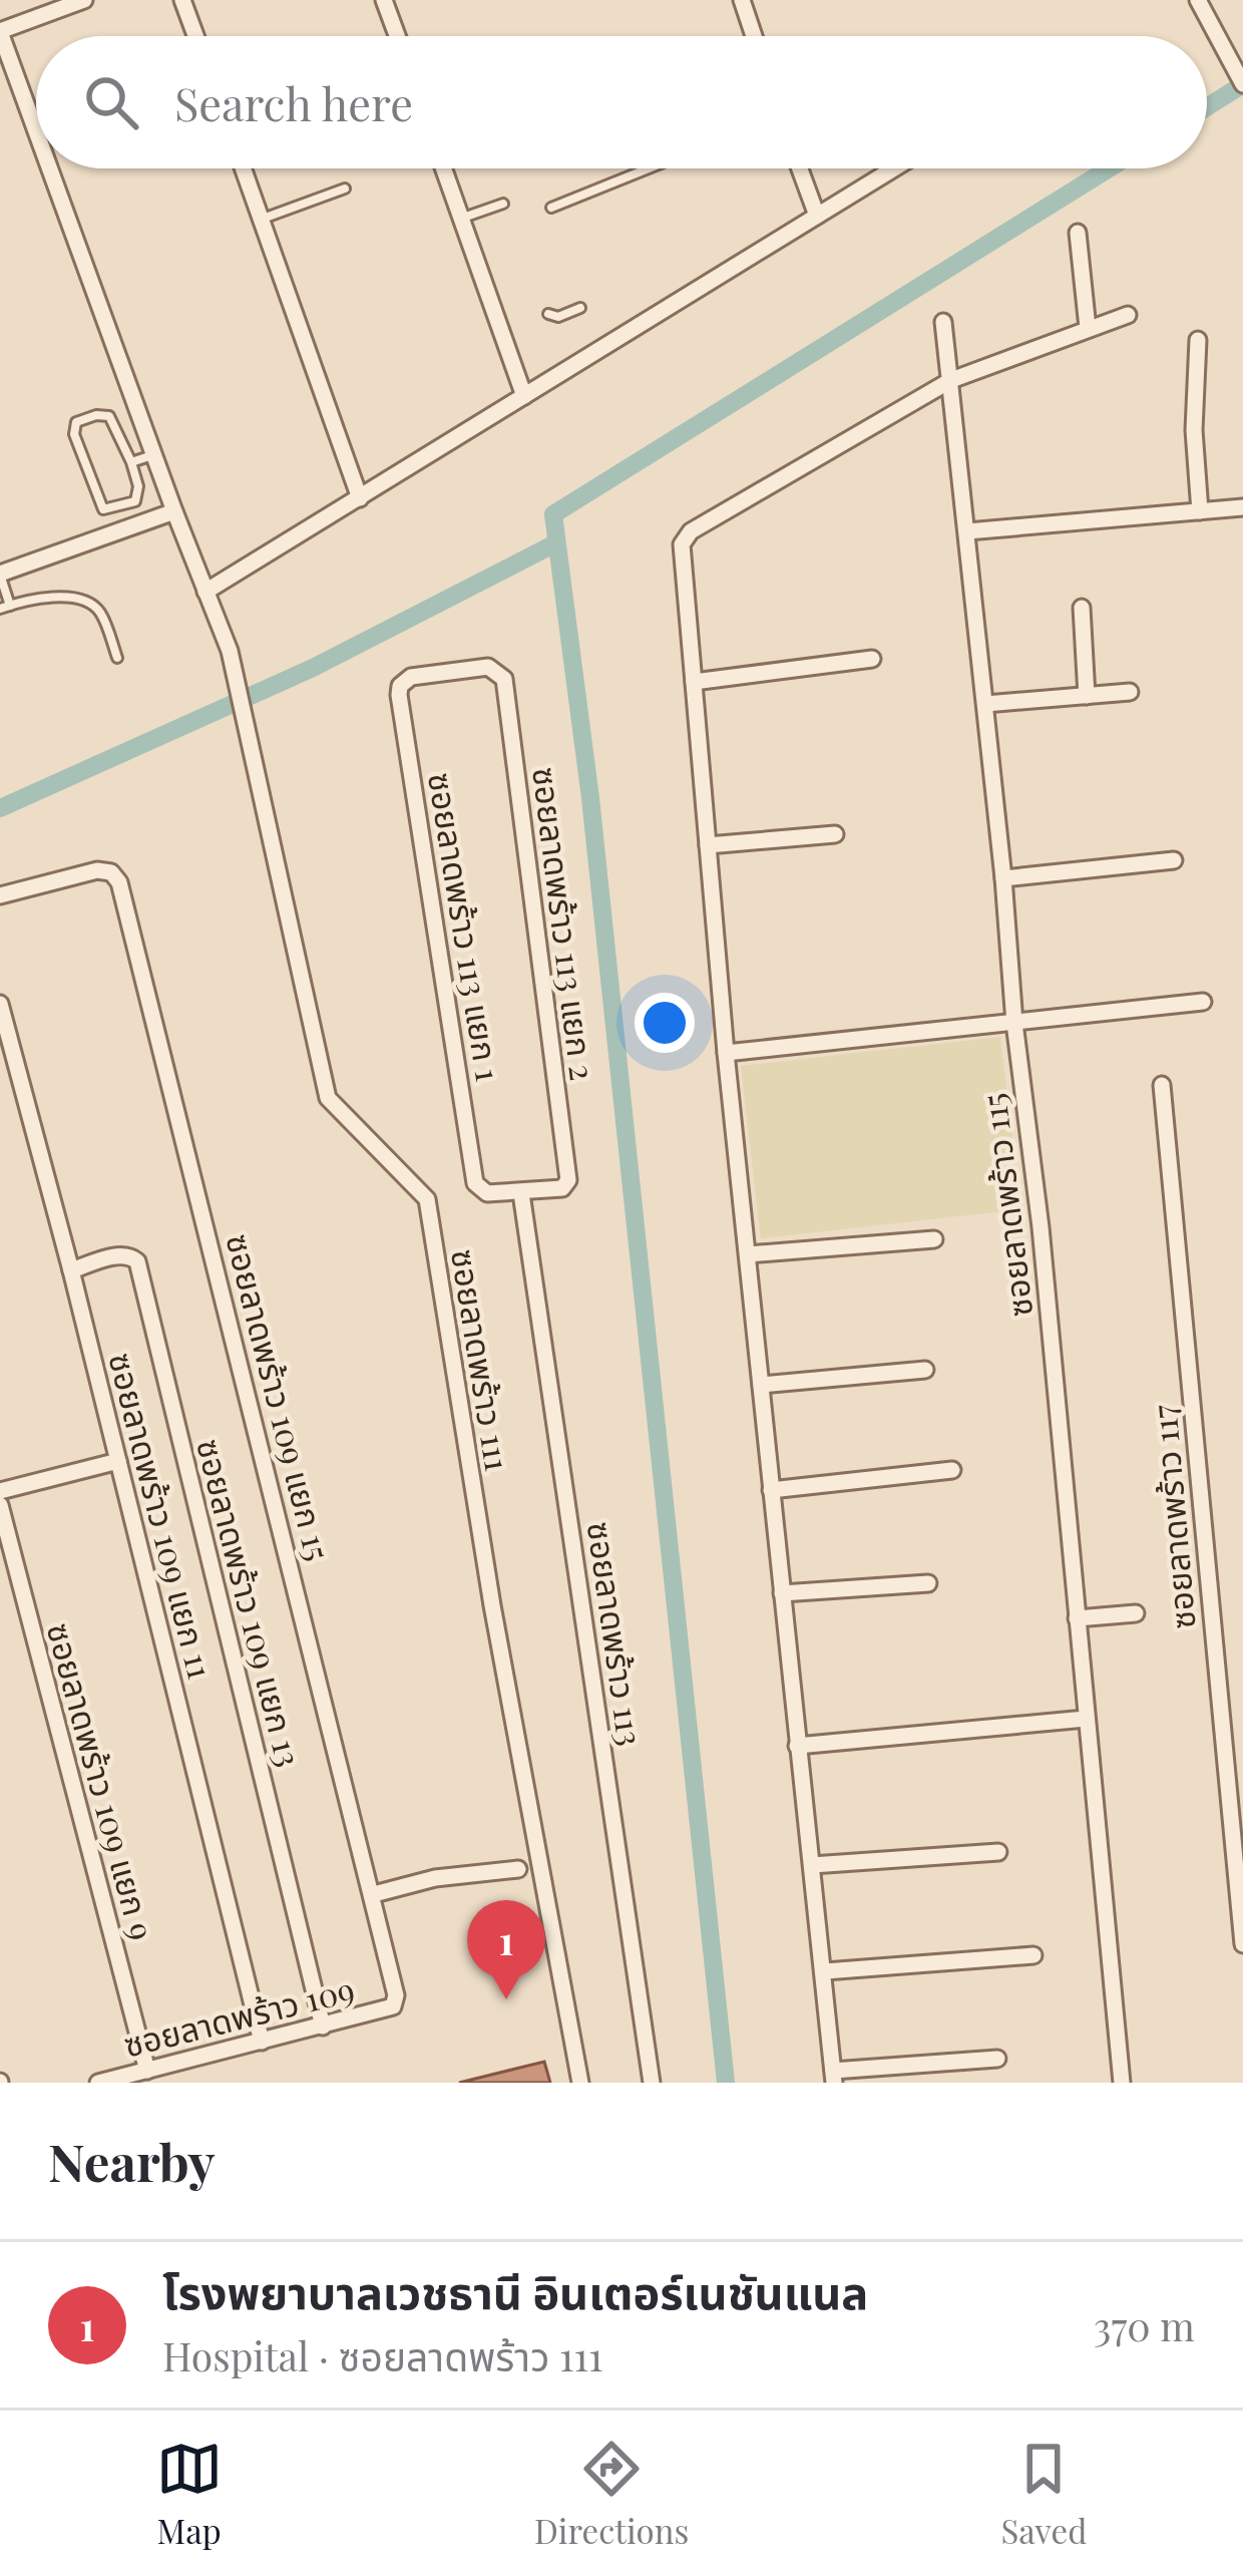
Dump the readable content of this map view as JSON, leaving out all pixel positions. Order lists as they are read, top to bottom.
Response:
{
  "streets": {
    "street": [
      "ซอยลาดพร้าว 113 แยก 2",
      "ซอยลาดพร้าว 113 แยก 1",
      "ซอยลาดพร้าว 115",
      "ซอยลาดพร้าว 111",
      "ซอยลาดพร้าว 109 แยก 15",
      "ซอยลาดพร้าว 109 แยก 11",
      "ซอยลาดพร้าว 117",
      "ซอยลาดพร้าว 109 แยก 13",
      "ซอยลาดพร้าว 113",
      "ซอยลาดพร้าว 109 แยก 9",
      "ซอยลาดพร้าว 109"
    ]
  },
  "crossings": [
    ["ซอยลาดพร้าว 113 แยก 2", "ซอยลาดพร้าว 113 แยก 1"],
    ["ซอยลาดพร้าว 113 แยก 2", "ซอยลาดพร้าว 113"],
    ["ซอยลาดพร้าว 113 แยก 1", "ซอยลาดพร้าว 113"],
    ["ซอยลาดพร้าว 109 แยก 15", "ซอยลาดพร้าว 109"],
    ["ซอยลาดพร้าว 109 แยก 11", "ซอยลาดพร้าว 109 แยก 13"],
    ["ซอยลาดพร้าว 109 แยก 11", "ซอยลาดพร้าว 109"],
    ["ซอยลาดพร้าว 109 แยก 13", "ซอยลาดพร้าว 109"],
    ["ซอยลาดพร้าว 109 แยก 9", "ซอยลาดพร้าว 109"]
  ],
  "page": {
    "search": "Search here",
    "pins": "1",
    "heading": "Nearby",
    "list": [
      {
        "mark": "1",
        "name": "โรงพยาบาลเวชธานี อินเตอร์เนชันแนล",
        "note": "Hospital · ซอยลาดพร้าว 111",
        "value": "370 m"
      }
    ],
    "nav": ["Map", "Directions", "Saved"]
  }
}
